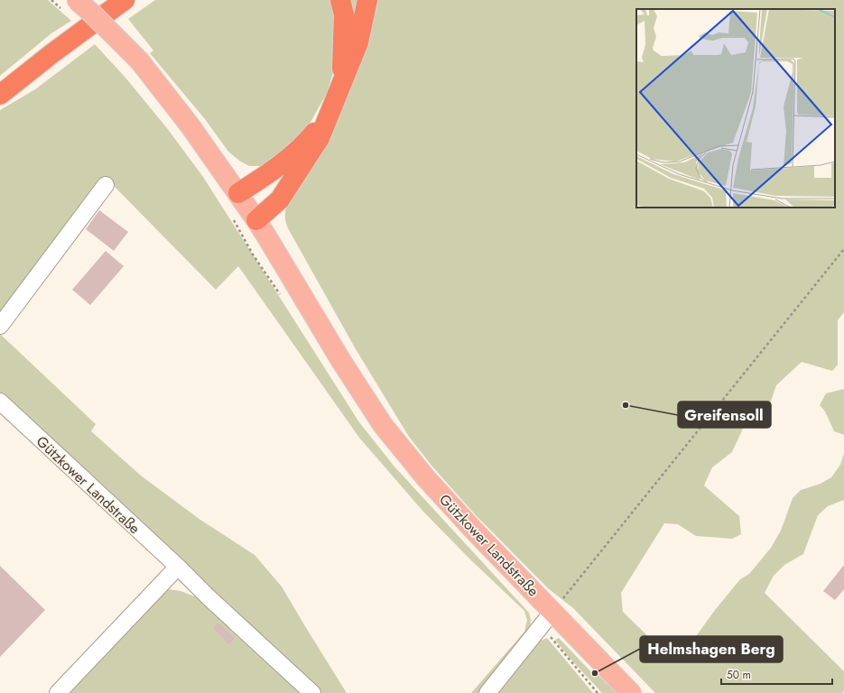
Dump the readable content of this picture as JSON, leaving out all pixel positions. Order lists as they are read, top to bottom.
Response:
{
  "streets": {
    "main road": ["Gützkower Landstraße"]
  },
  "places": ["Greifensoll", "Helmshagen Berg"],
  "scale_bar": "50 m"
}
